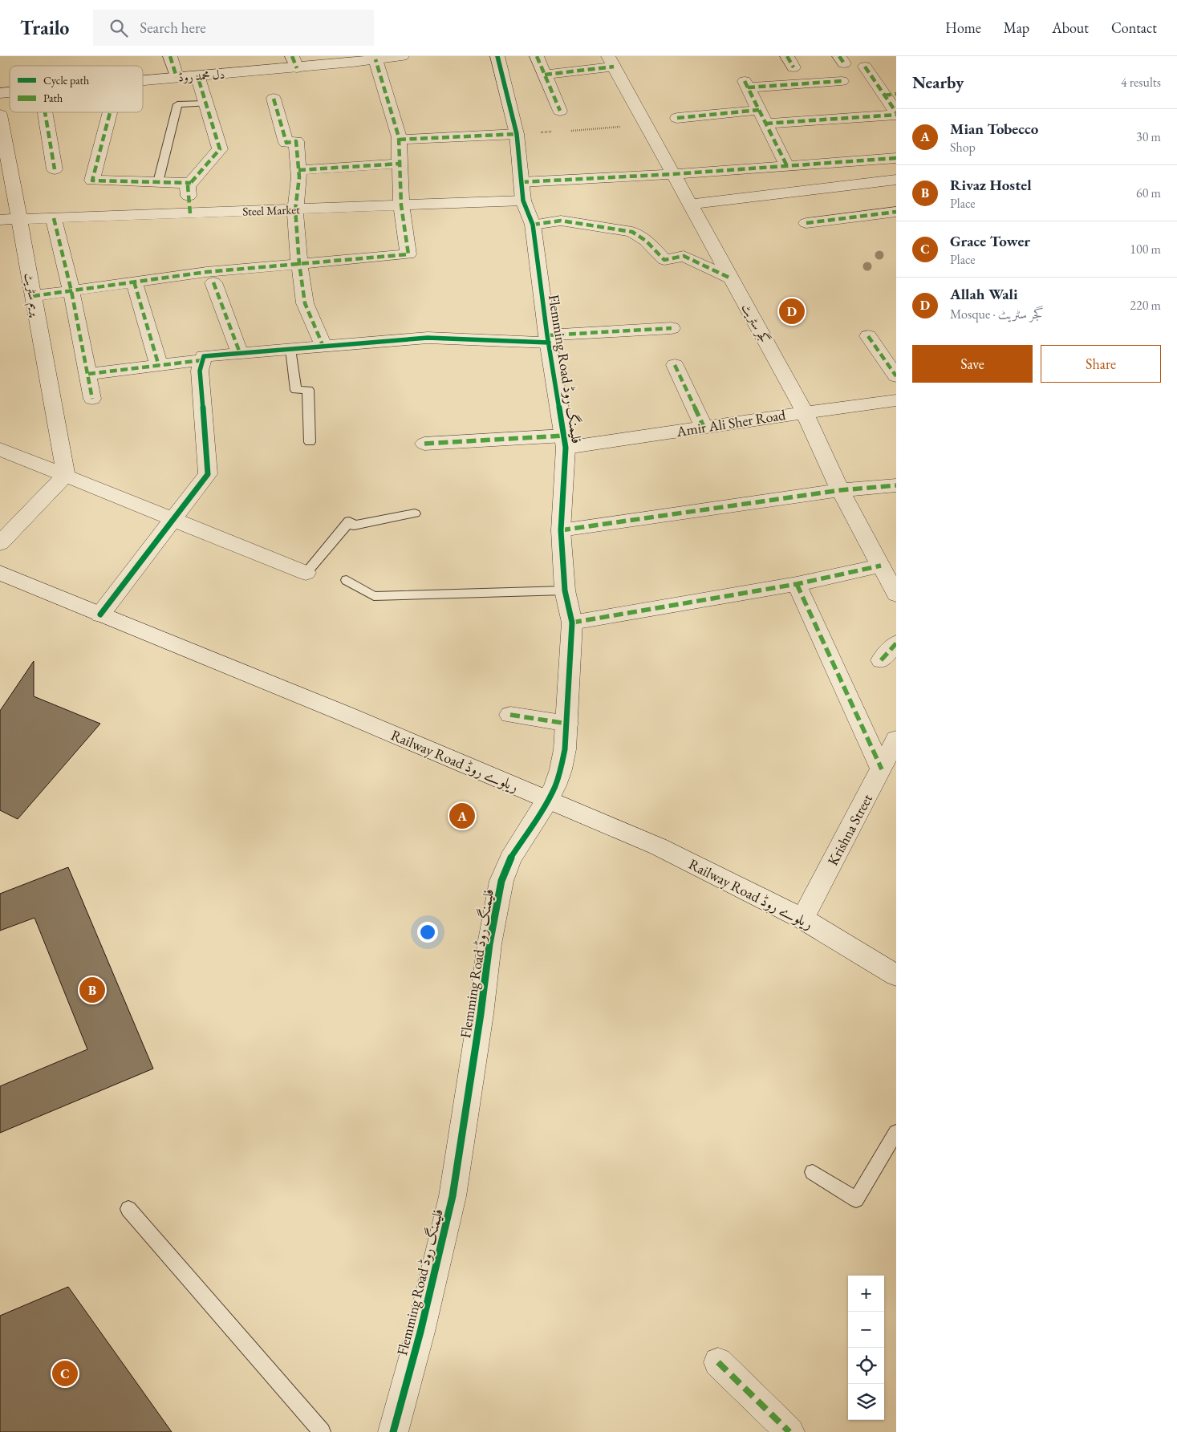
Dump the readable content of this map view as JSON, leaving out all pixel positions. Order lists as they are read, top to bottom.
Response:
{
  "streets": {
    "street": [
      "دل محمد روڈ",
      "Steel Market",
      "پریم سٹریٹ",
      "گجر سٹریٹ",
      "Flemming Road فلیمنگ روڈ",
      "Amir Ali Sher Road",
      "Railway Road ریلوے روڈ",
      "Krishna Street"
    ]
  },
  "crossings": [
    ["Steel Market", "پریم سٹریٹ"],
    ["Steel Market", "گجر سٹریٹ"],
    ["Steel Market", "Flemming Road فلیمنگ روڈ"],
    ["گجر سٹریٹ", "Amir Ali Sher Road"],
    ["Flemming Road فلیمنگ روڈ", "Amir Ali Sher Road"],
    ["Flemming Road فلیمنگ روڈ", "Railway Road ریلوے روڈ"],
    ["Railway Road ریلوے روڈ", "Krishna Street"]
  ],
  "legend": ["Cycle path", "Path"],
  "page": {
    "header": "Trailo",
    "search": "Search here",
    "nav": [
      "Home",
      "Map",
      "About",
      "Contact"
    ],
    "heading": ["Nearby", "4 results"],
    "list": [
      {
        "mark": "A",
        "name": "Mian Tobecco",
        "note": "Shop",
        "value": "30 m"
      },
      {
        "mark": "B",
        "name": "Rivaz Hostel",
        "note": "Place",
        "value": "60 m"
      },
      {
        "mark": "C",
        "name": "Grace Tower",
        "note": "Place",
        "value": "100 m"
      },
      {
        "mark": "D",
        "name": "Allah Wali",
        "note": "Mosque · گجر سٹریٹ",
        "value": "220 m"
      }
    ],
    "pins": [
      "D",
      "A",
      "B",
      "C"
    ],
    "buttons": ["Save", "Share"],
    "map_buttons": ["+", "−"]
  }
}
